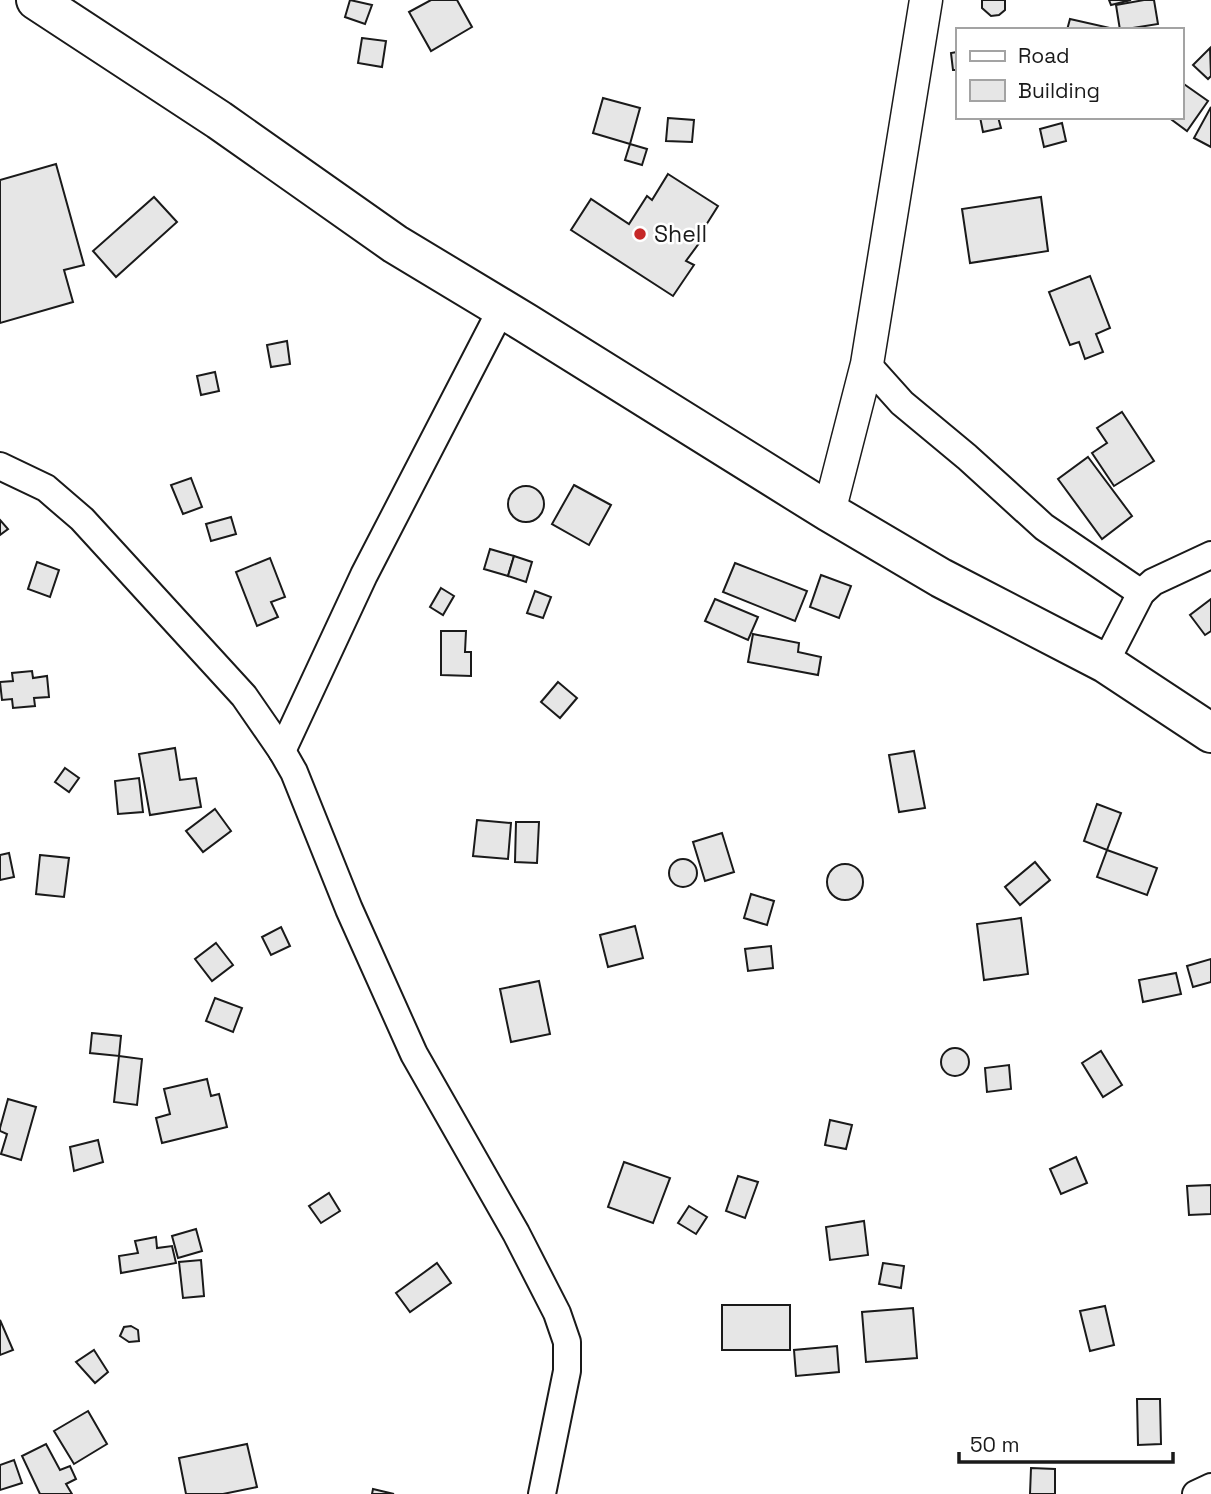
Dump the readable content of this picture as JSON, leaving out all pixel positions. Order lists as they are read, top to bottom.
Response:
{
  "places": ["Shell"],
  "legend": ["Road", "Building"],
  "scale_bar": "50 m"
}
